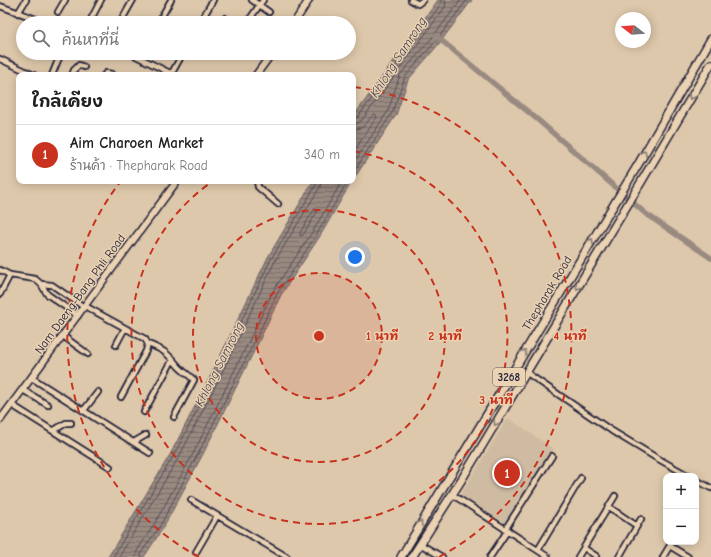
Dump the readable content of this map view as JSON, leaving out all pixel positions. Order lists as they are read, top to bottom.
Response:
{
  "streets": {
    "main road": ["Thepharak Road", "Nam Daeng-Bang Phli Road", "3268"]
  },
  "water": ["Khlong Samrong"],
  "north": "left",
  "page": {
    "search": "ค้นหาที่นี่",
    "heading": "ใกล้เคียง",
    "list": [
      {
        "mark": "1",
        "name": "Aim Charoen Market",
        "note": "ร้านค้า · Thepharak Road",
        "value": "340 m"
      }
    ],
    "pins": "1",
    "map_buttons": ["+", "−"]
  },
  "rings": [
    "1 นาที",
    "2 นาที",
    "4 นาที",
    "3 นาที"
  ]
}
